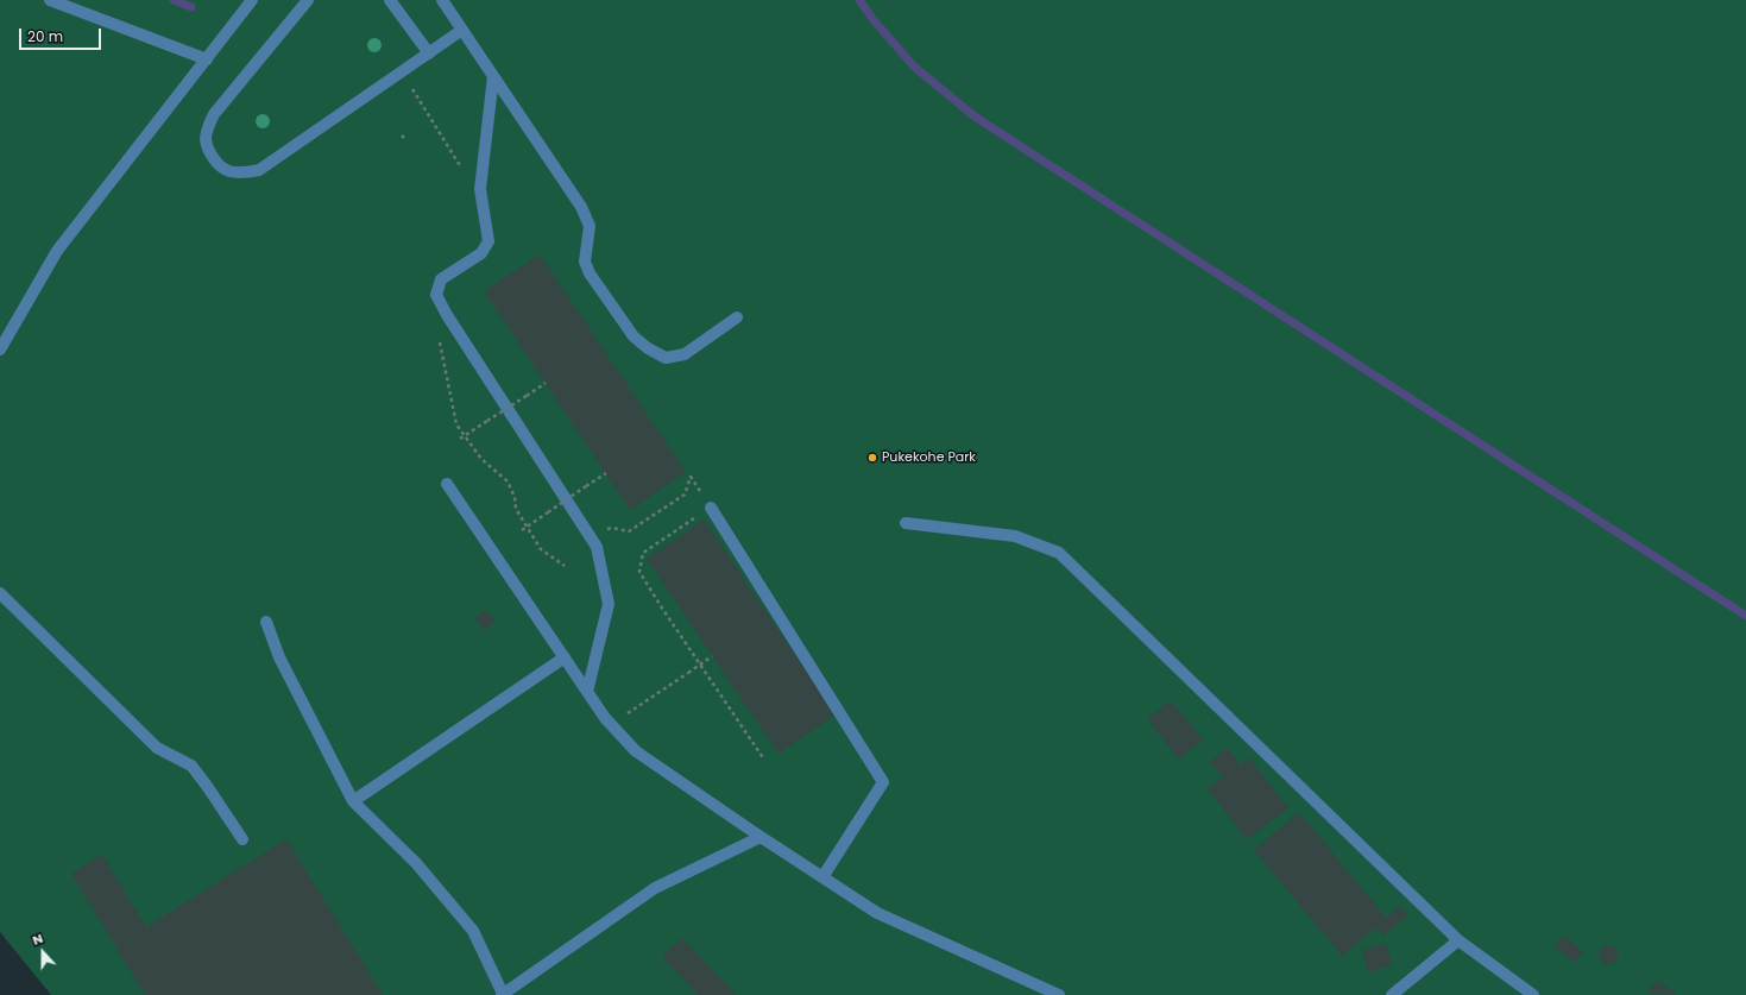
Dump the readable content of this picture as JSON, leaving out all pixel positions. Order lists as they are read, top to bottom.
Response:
{
  "places": ["Pukekohe Park"],
  "scale_bar": "20 m",
  "north": "top"
}
